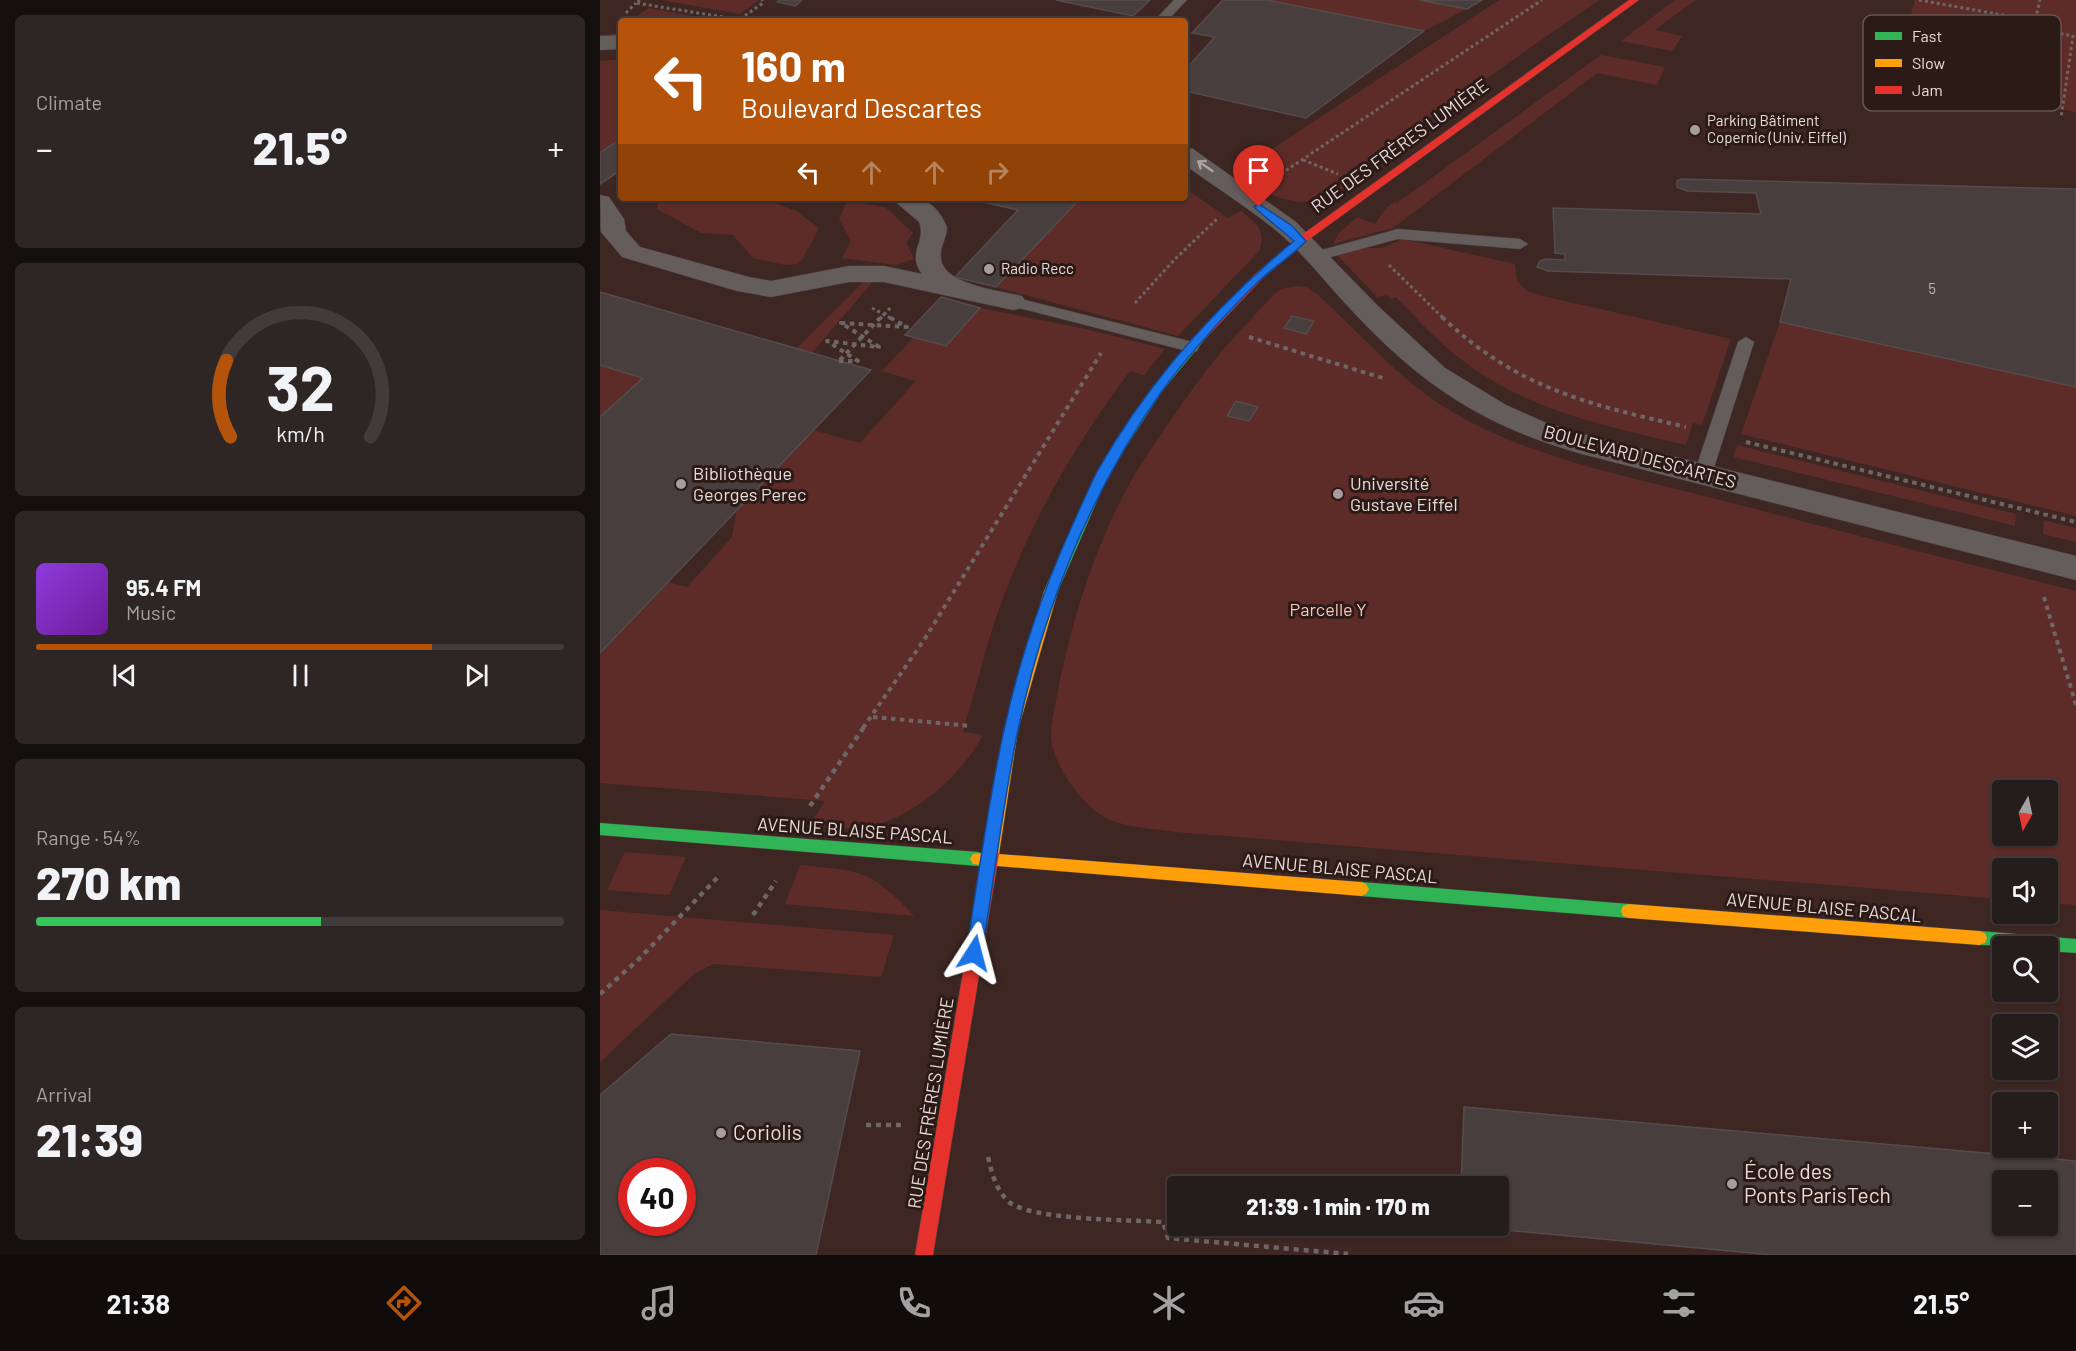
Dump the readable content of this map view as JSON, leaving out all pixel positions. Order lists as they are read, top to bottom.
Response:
{
  "streets": {
    "street": ["RUE DES FRÈRES LUMIÈRE", "BOULEVARD DESCARTES", "AVENUE BLAISE PASCAL"]
  },
  "crossings": [
    ["RUE DES FRÈRES LUMIÈRE", "BOULEVARD DESCARTES"],
    ["RUE DES FRÈRES LUMIÈRE", "AVENUE BLAISE PASCAL"]
  ],
  "parks": ["Parcelle Y"],
  "places": [
    "Parking Bâtiment Copernic (Univ. Eiffel)",
    "Radio Recc",
    "Bibliothèque Georges Perec",
    "Université Gustave Eiffel",
    "Coriolis",
    "École des Ponts ParisTech"
  ],
  "house_numbers": ["5"],
  "legend": ["Fast", "Slow", "Jam"],
  "north": "bottom",
  "page": {
    "tile": [
      "Climate",
      ["Range · 54%", "270 km"],
      ["Arrival", "21:39"]
    ],
    "turn": ["160 m", "Boulevard Descartes"],
    "heat": ["−", "21.5°", "+"],
    "song": ["95.4 FM", "Music"],
    "map_buttons": ["+", "−"],
    "limit": "40",
    "trip": "21:39 · 1 min · 170 m",
    "tabs": ["21:38", "21.5°"],
    "gauge": ["32", "km/h"]
  }
}
